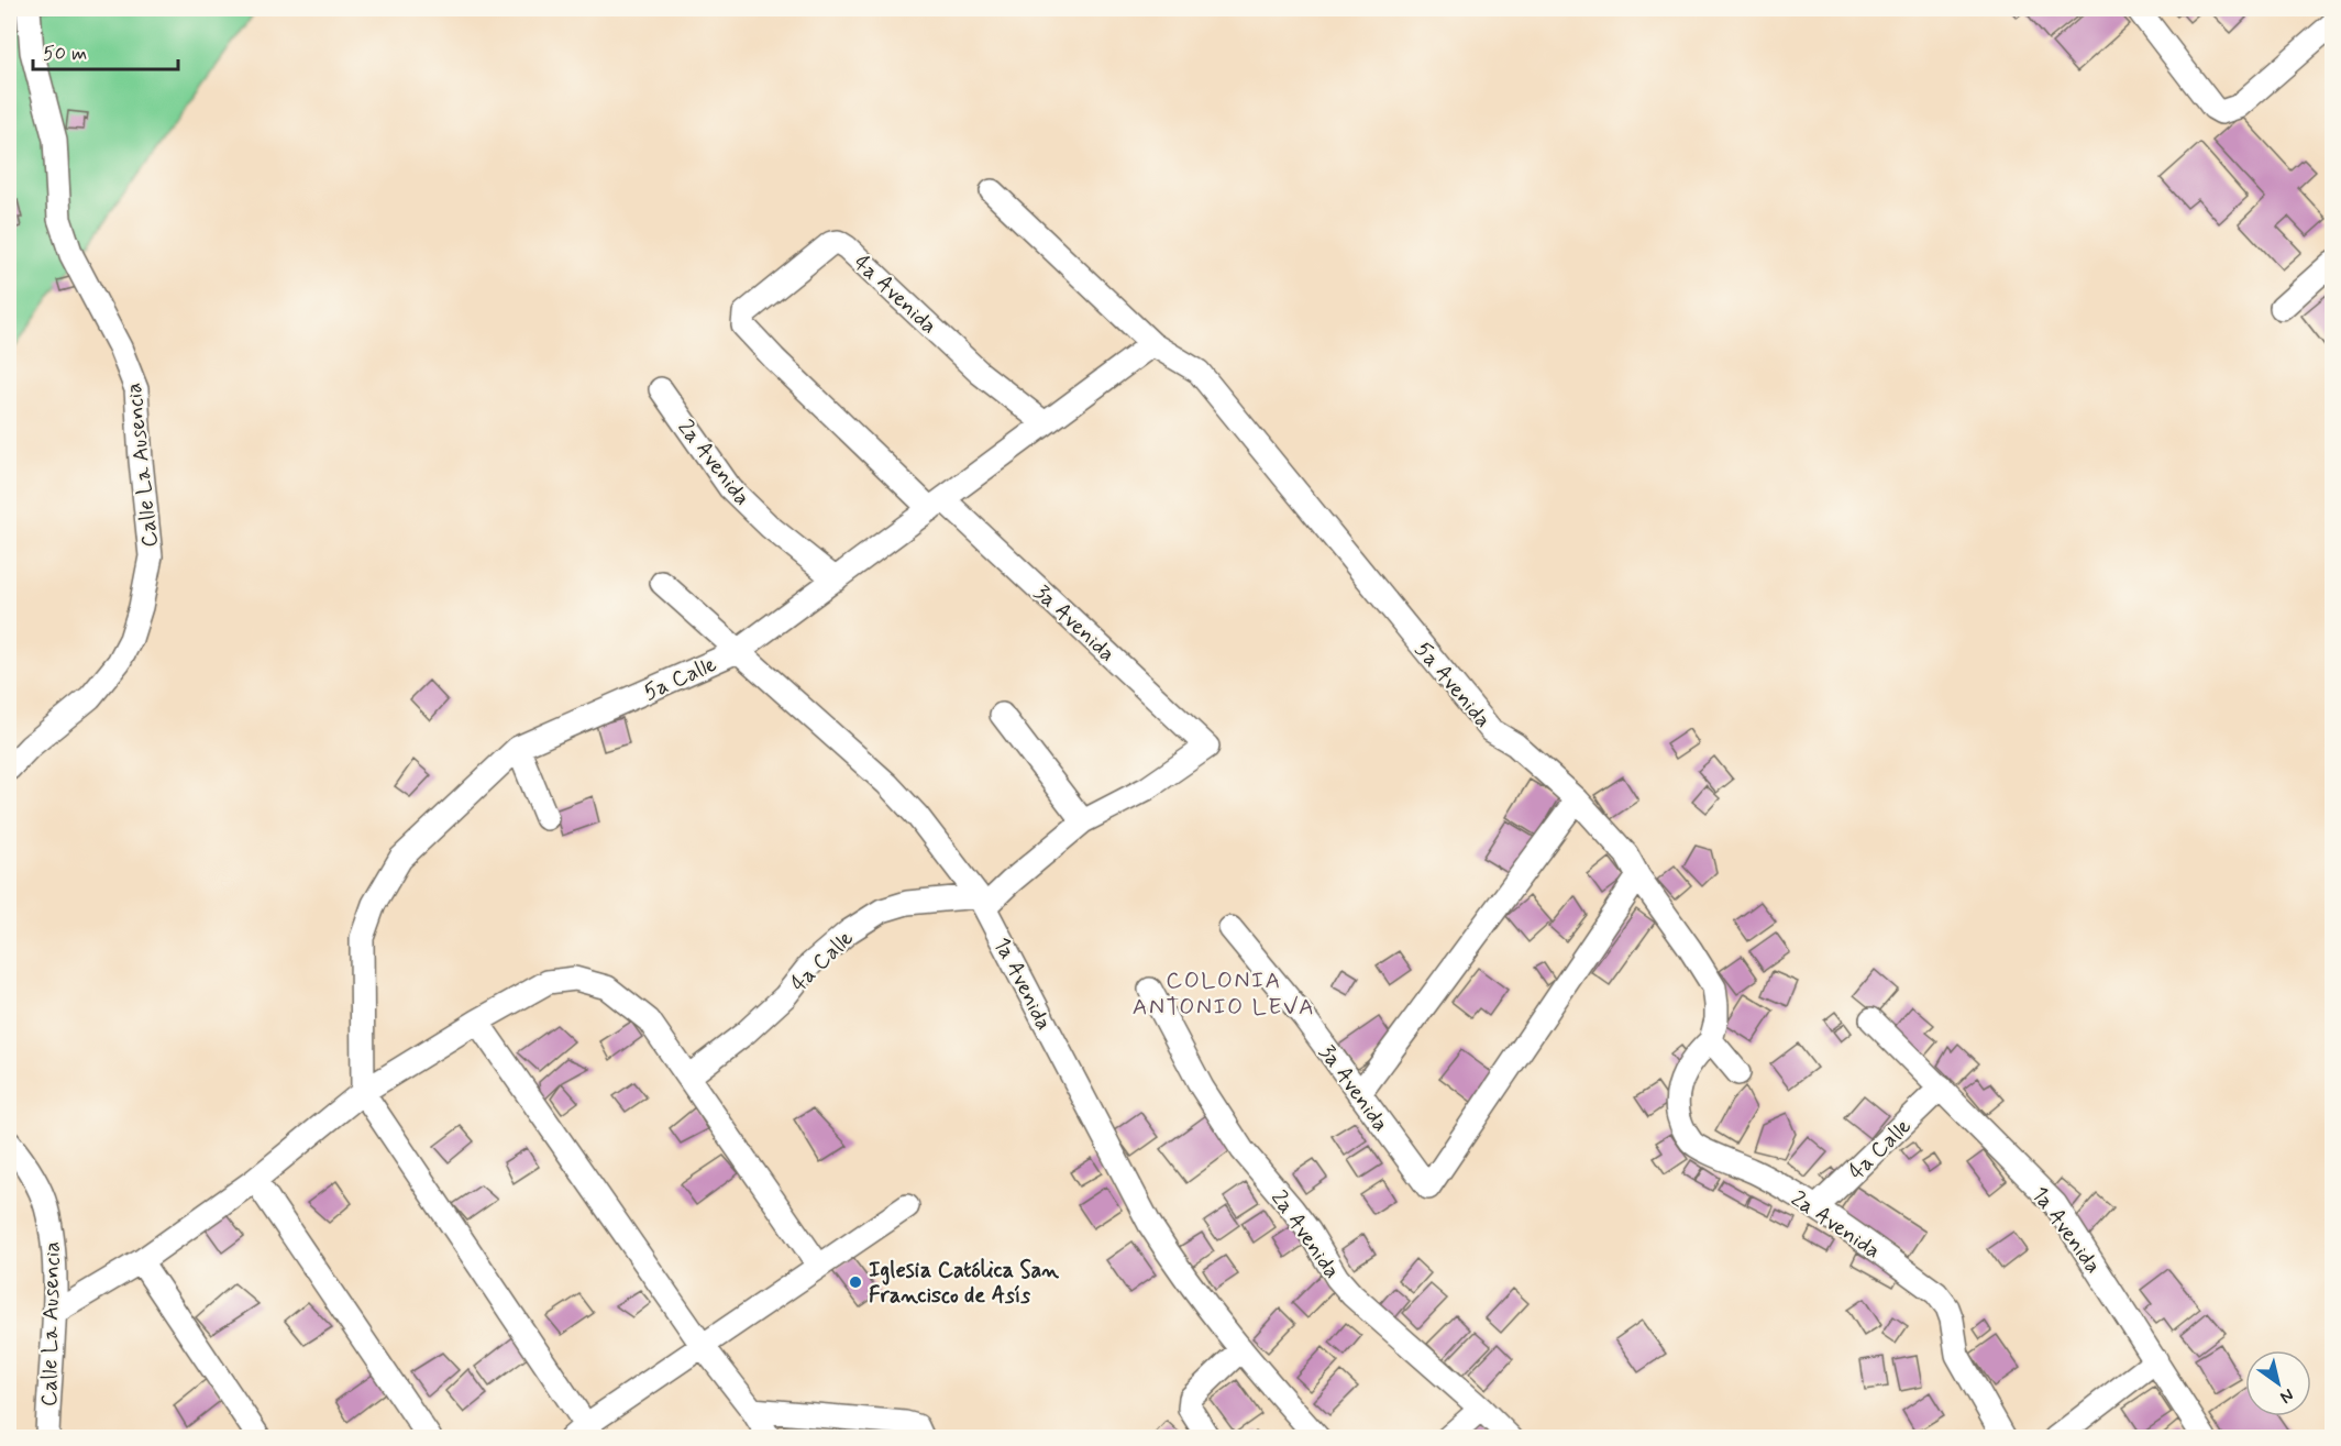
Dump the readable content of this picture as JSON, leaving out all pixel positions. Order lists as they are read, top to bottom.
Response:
{
  "streets": {
    "street": [
      "4a Avenida",
      "2a Avenida",
      "Calle La Ausencia",
      "3a Avenida",
      "5a Calle",
      "5a Avenida",
      "4a Calle",
      "1a Avenida"
    ]
  },
  "crossings": [
    ["4a Avenida", "3a Avenida"],
    ["4a Avenida", "5a Calle"],
    ["2a Avenida", "5a Calle"],
    ["2a Avenida", "5a Avenida"],
    ["2a Avenida", "4a Calle"],
    ["3a Avenida", "5a Calle"],
    ["3a Avenida", "5a Avenida"],
    ["5a Calle", "5a Avenida"],
    ["5a Calle", "1a Avenida"],
    ["4a Calle", "1a Avenida"]
  ],
  "districts": ["COLONIA ANTONIO LEVA"],
  "places": ["Iglesia Católica San Francisco de Asís"],
  "scale_bar": "50 m",
  "north": "bottom right"
}
